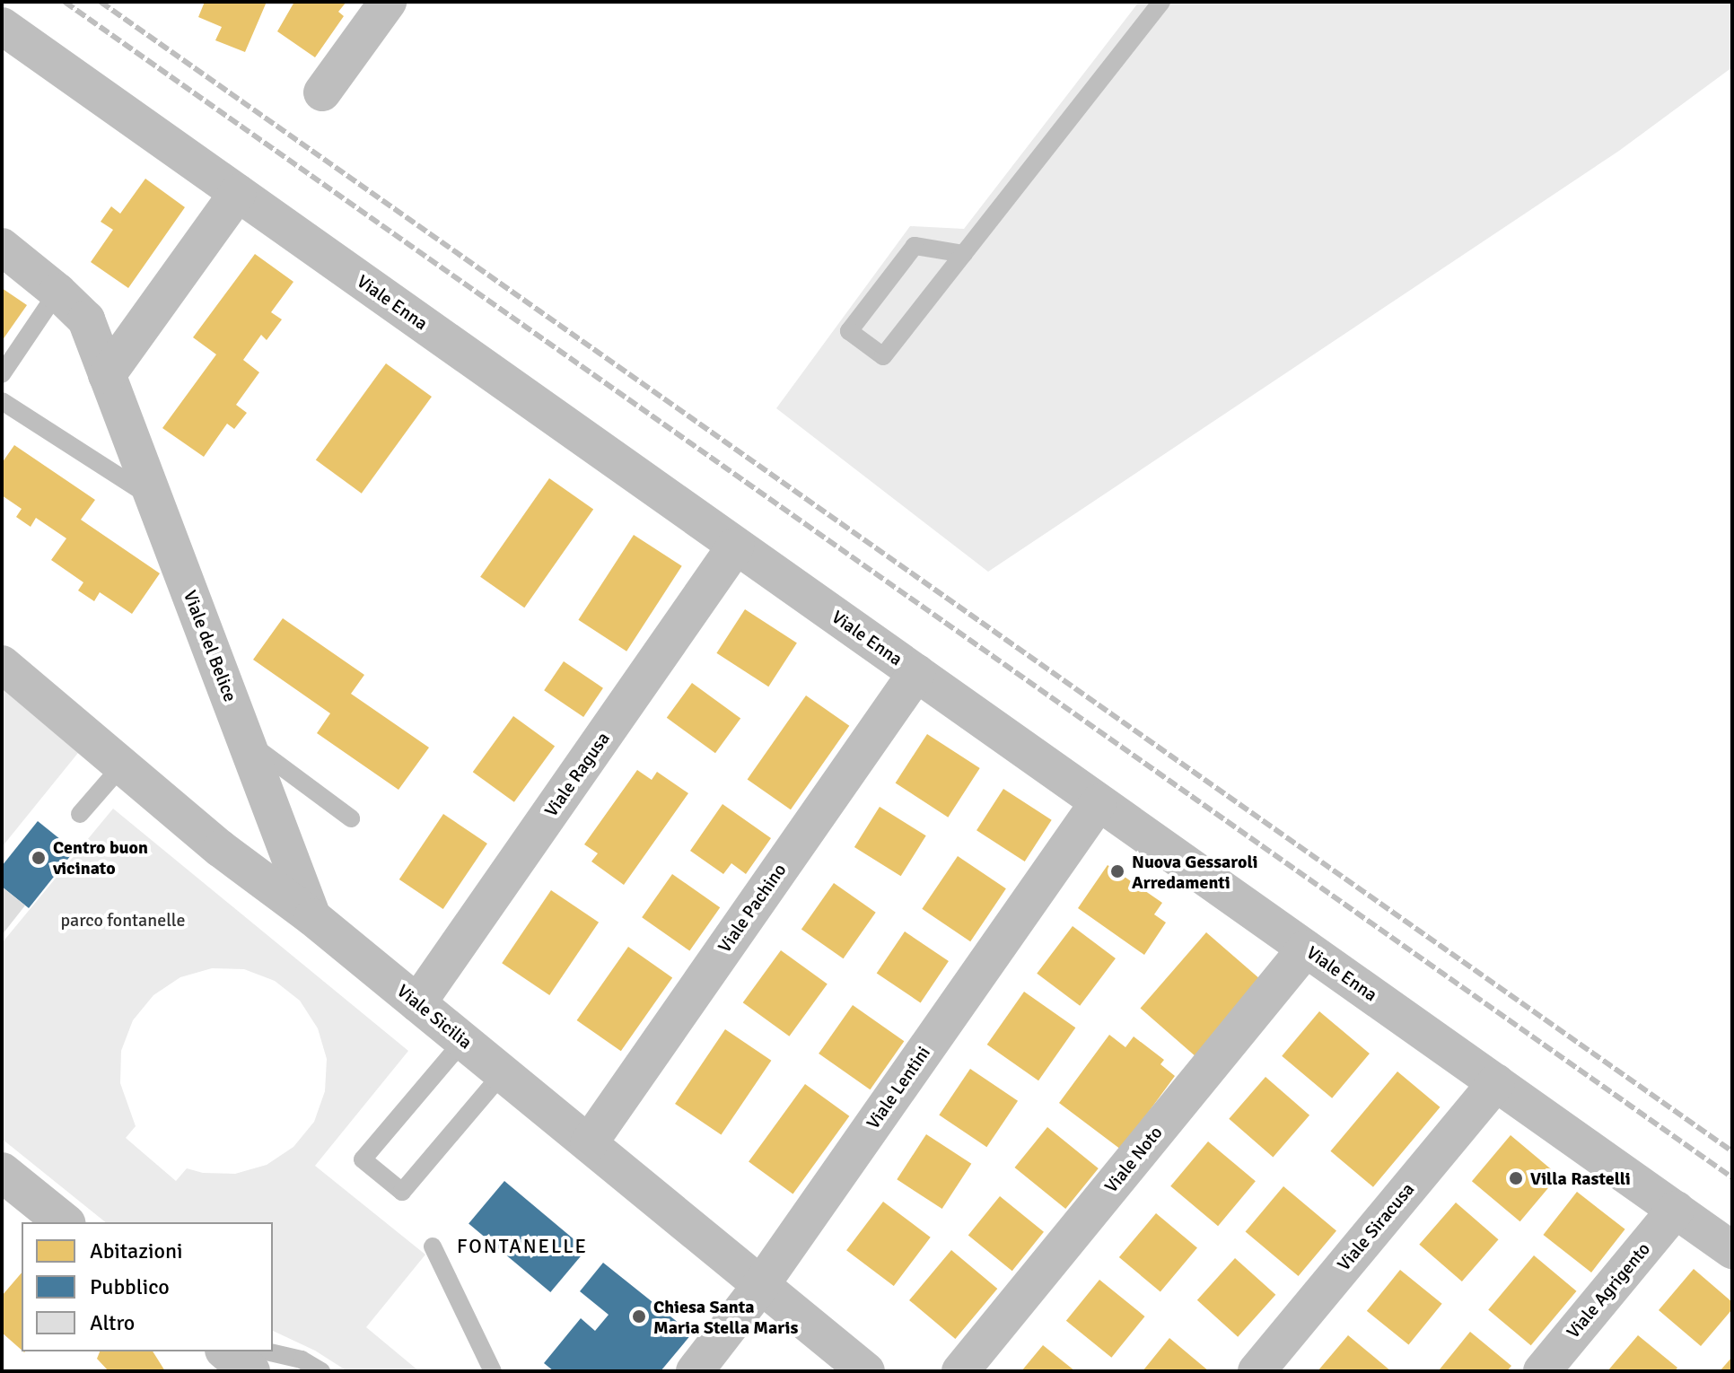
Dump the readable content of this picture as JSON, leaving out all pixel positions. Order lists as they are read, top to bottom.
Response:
{
  "streets": {
    "street": [
      "Viale Enna",
      "Viale del Belice",
      "Viale Ragusa",
      "Viale Pachino",
      "Viale Sicilia",
      "Viale Lentini",
      "Viale Noto",
      "Viale Siracusa",
      "Viale Agrigento"
    ]
  },
  "crossings": [
    ["Viale Enna", "Viale Ragusa"],
    ["Viale Enna", "Viale Pachino"],
    ["Viale Enna", "Viale Lentini"],
    ["Viale Enna", "Viale Noto"],
    ["Viale Enna", "Viale Siracusa"],
    ["Viale Enna", "Viale Agrigento"],
    ["Viale del Belice", "Viale Sicilia"],
    ["Viale Ragusa", "Viale Sicilia"],
    ["Viale Pachino", "Viale Sicilia"],
    ["Viale Sicilia", "Viale Lentini"]
  ],
  "districts": ["FONTANELLE"],
  "parks": ["parco fontanelle"],
  "places": [
    "Centro buon vicinato",
    "Nuova Gessaroli Arredamenti",
    "Villa Rastelli",
    "Chiesa Santa Maria Stella Maris"
  ],
  "legend": ["Abitazioni", "Pubblico", "Altro"]
}
